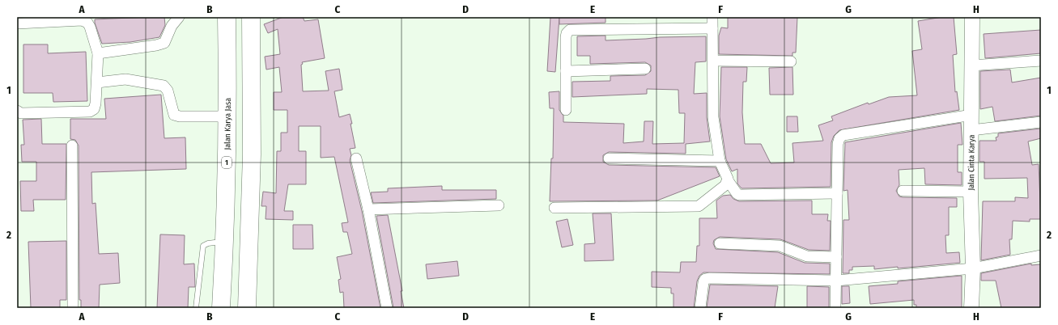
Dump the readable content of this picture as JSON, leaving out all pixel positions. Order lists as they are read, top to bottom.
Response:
{
  "streets": {
    "highway": ["Jalan Karya Jasa", "1"],
    "street": ["Jalan Cinta Karya"]
  },
  "grid": {
    "columns": [
      "A",
      "B",
      "C",
      "D",
      "E",
      "F",
      "G",
      "H"
    ],
    "rows": ["1", "2"]
  }
}
